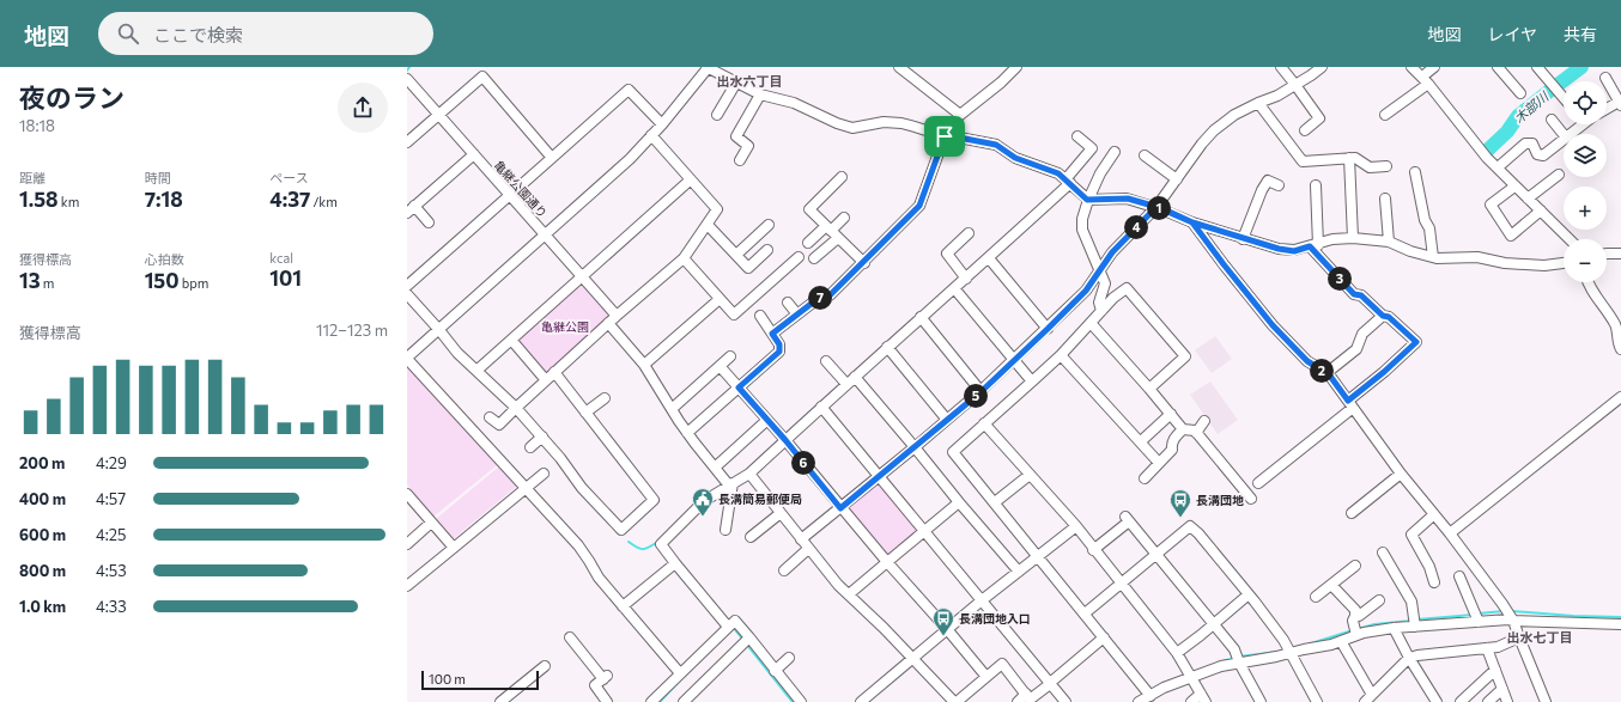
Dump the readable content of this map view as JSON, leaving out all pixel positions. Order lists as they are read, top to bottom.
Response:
{
  "streets": {
    "street": ["亀継公園通り"]
  },
  "districts": ["出水六丁目", "出水七丁目"],
  "water": ["木部川"],
  "parks": ["亀継公園"],
  "places": {
    "public building": ["長溝簡易郵便局"],
    "bus stop": ["長溝団地", "長溝団地入口"]
  },
  "scale_bar": "100 m",
  "page": {
    "header": "地図",
    "search": "ここで検索",
    "nav": ["地図", "レイヤ", "共有"],
    "heading": ["夜のラン", "18:18"],
    "map_buttons": ["+", "−"],
    "stats": [
      ["距離", "1.58 km"],
      ["時間", "7:18"],
      ["ペース", "4:37 /km"],
      ["獲得標高", "13 m"],
      ["心拍数", "150 bpm"],
      ["kcal", "101"]
    ],
    "pins": [
      "1",
      "4",
      "3",
      "7",
      "2",
      "5",
      "6"
    ],
    "chart": ["獲得標高", "112–123 m"],
    "list": [
      {
        "name": "200 m",
        "note": "4:29"
      },
      {
        "name": "400 m",
        "note": "4:57"
      },
      {
        "name": "600 m",
        "note": "4:25"
      },
      {
        "name": "800 m",
        "note": "4:53"
      },
      {
        "name": "1.0 km",
        "note": "4:33"
      }
    ],
    "scale": "100 m"
  }
}
